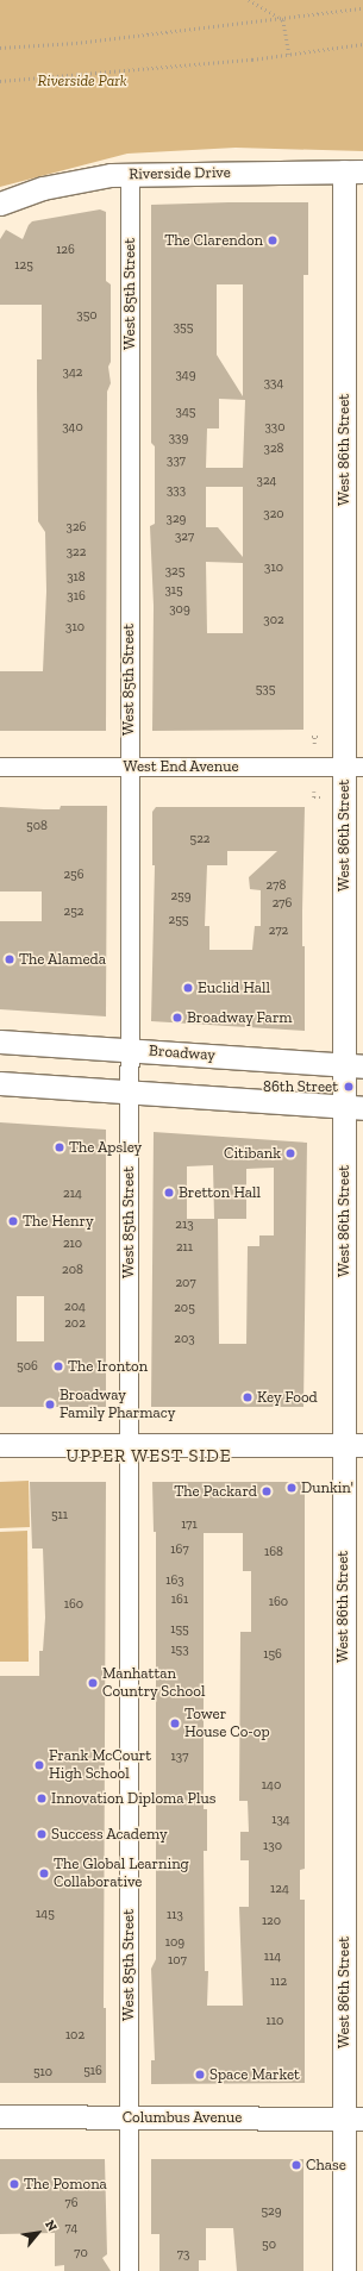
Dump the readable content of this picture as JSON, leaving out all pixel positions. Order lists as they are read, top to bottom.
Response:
{
  "streets": {
    "main road": [
      "Riverside Drive",
      "West 86th Street",
      "Broadway",
      "Columbus Avenue"
    ],
    "street": ["West 85th Street", "West End Avenue"]
  },
  "crossings": [
    ["Riverside Drive", "West 85th Street"],
    ["Riverside Drive", "West 86th Street"],
    ["West 85th Street", "West End Avenue"],
    ["West 85th Street", "Broadway"],
    ["West 85th Street", "Columbus Avenue"],
    ["West 86th Street", "West End Avenue"],
    ["West 86th Street", "Broadway"],
    ["West 86th Street", "Columbus Avenue"]
  ],
  "districts": ["UPPER WEST SIDE"],
  "parks": ["Riverside Park"],
  "places": [
    "The Clarendon",
    "The Alameda",
    "Euclid Hall",
    "Broadway Farm",
    "86th Street",
    "The Apsley",
    "Citibank",
    "Bretton Hall",
    "The Henry",
    "The Ironton",
    "Key Food",
    "Broadway Family Pharmacy",
    "Dunkin'",
    "The Packard",
    "Manhattan Country School",
    "Tower House Co-op",
    "Frank McCourt High School",
    "Innovation Diploma Plus",
    "Success Academy",
    "The Global Learning Collaborative",
    "Space Market",
    "Chase",
    "The Pomona"
  ],
  "house_numbers": [
    "126",
    "125",
    "350",
    "355",
    "342",
    "349",
    "334",
    "345",
    "340",
    "330",
    "339",
    "328",
    "337",
    "324",
    "333",
    "320",
    "329",
    "326",
    "327",
    "322",
    "310",
    "325",
    "318",
    "315",
    "316",
    "309",
    "302",
    "310",
    "535",
    "508",
    "522",
    "256",
    "278",
    "259",
    "276",
    "252",
    "255",
    "272",
    "214",
    "213",
    "210",
    "211",
    "208",
    "207",
    "204",
    "205",
    "202",
    "203",
    "506",
    "511",
    "171",
    "167",
    "168",
    "163",
    "161",
    "160",
    "160",
    "155",
    "153",
    "156",
    "137",
    "140",
    "134",
    "130",
    "124",
    "145",
    "113",
    "120",
    "109",
    "114",
    "107",
    "112",
    "110",
    "102",
    "516",
    "510",
    "76",
    "529",
    "74",
    "50",
    "70",
    "73"
  ],
  "north": "top right"
}
